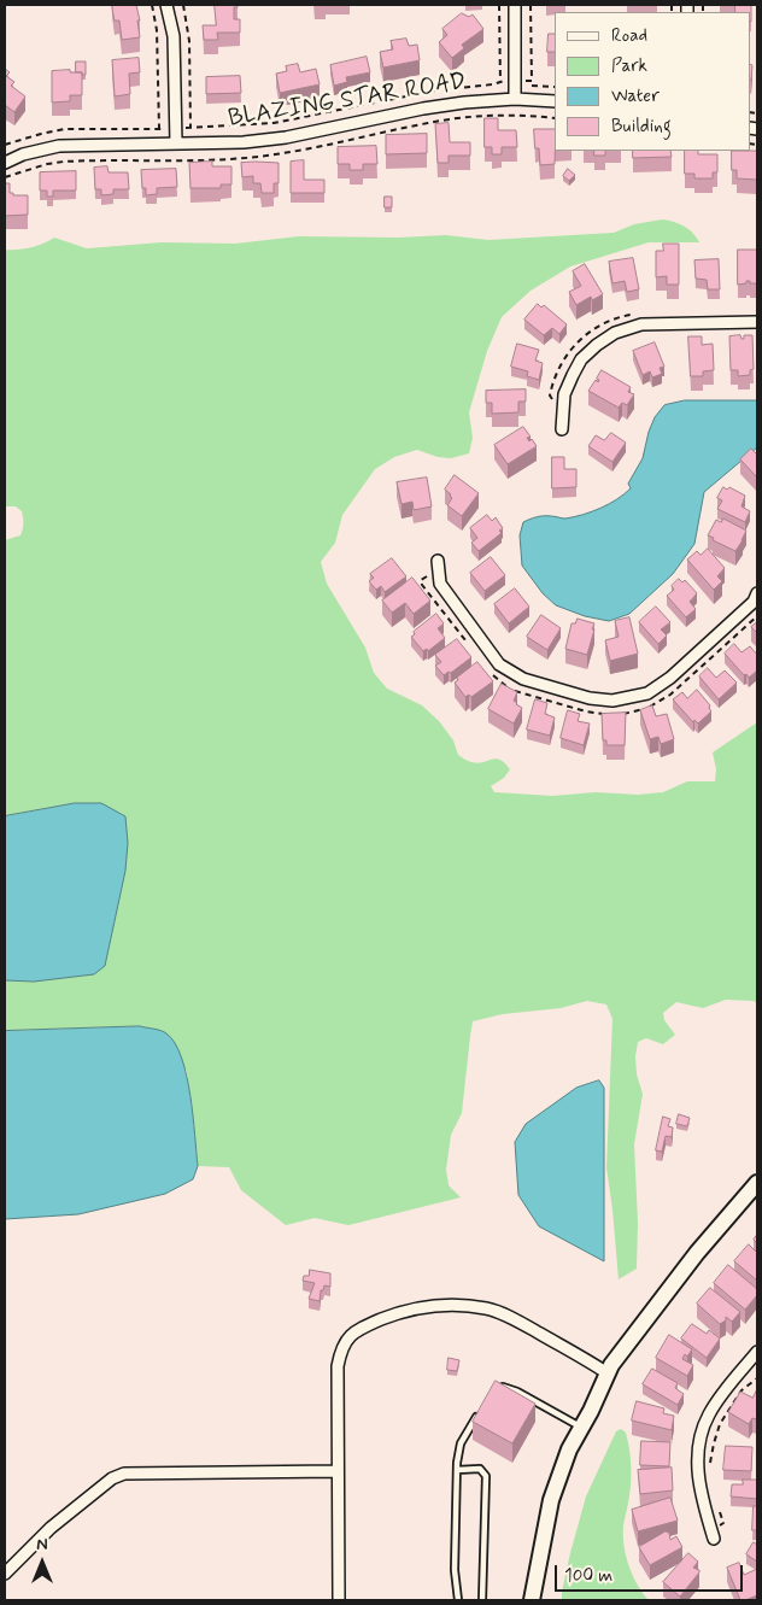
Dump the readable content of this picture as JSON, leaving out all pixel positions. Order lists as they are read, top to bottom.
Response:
{
  "streets": {
    "street": ["BLAZING STAR ROAD"]
  },
  "legend": [
    "Road",
    "Park",
    "Water",
    "Building"
  ],
  "scale_bar": "100 m",
  "north": "top"
}
